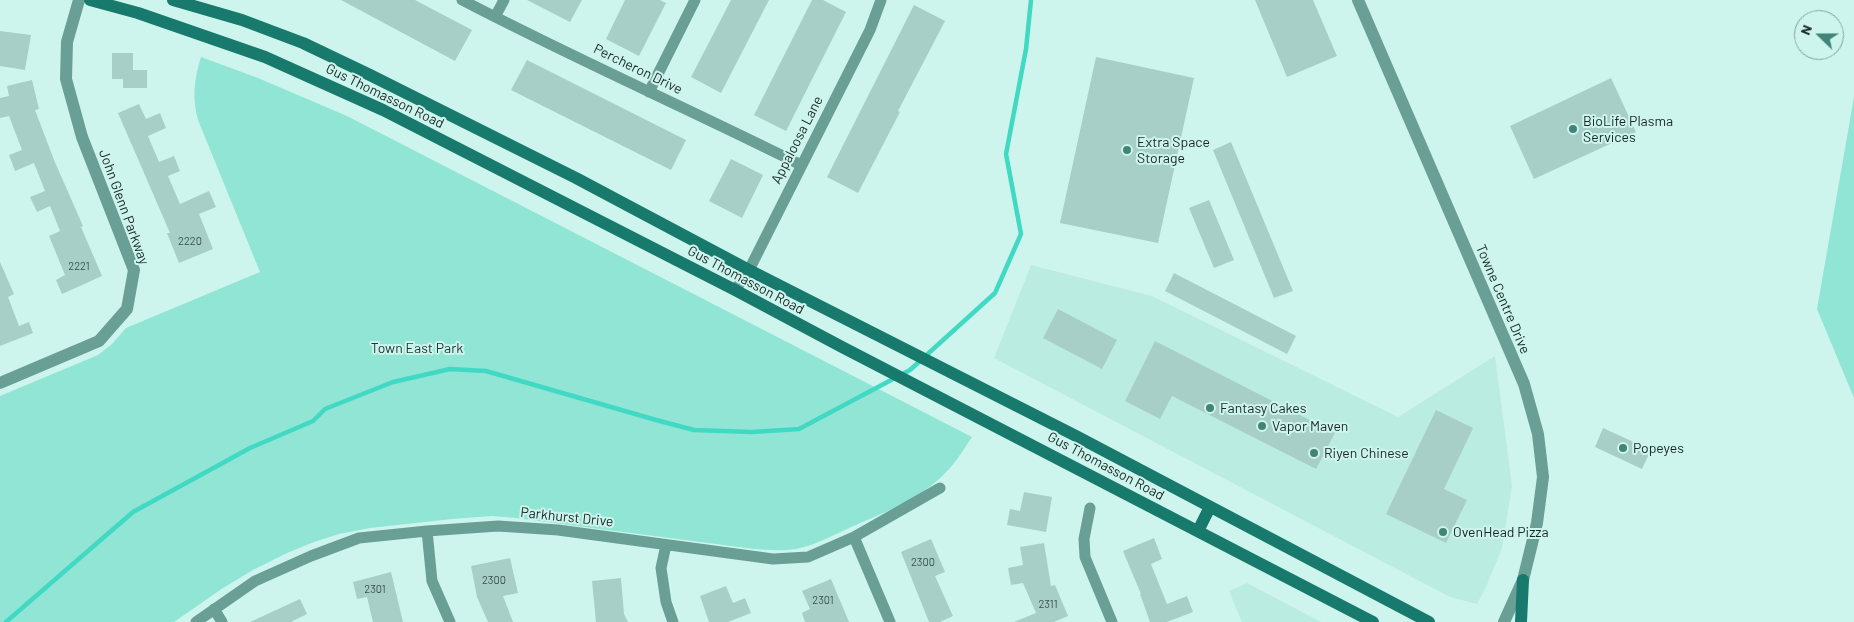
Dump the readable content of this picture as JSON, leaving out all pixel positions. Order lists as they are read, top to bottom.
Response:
{
  "streets": {
    "main road": ["Gus Thomasson Road"],
    "street": [
      "Percheron Drive",
      "Appaloosa Lane",
      "John Glenn Parkway",
      "Towne Centre Drive",
      "Parkhurst Drive"
    ]
  },
  "crossings": [
    ["Percheron Drive", "Appaloosa Lane"],
    ["Gus Thomasson Road", "Appaloosa Lane"]
  ],
  "parks": ["Town East Park"],
  "places": [
    "BioLife Plasma Services",
    "Extra Space Storage",
    "Fantasy Cakes",
    "Vapor Maven",
    "Popeyes",
    "Riyen Chinese",
    "OvenHead Pizza"
  ],
  "house_numbers": [
    "2220",
    "2221",
    "2300",
    "2300",
    "2301",
    "2301",
    "2311"
  ],
  "north": "left"
}
